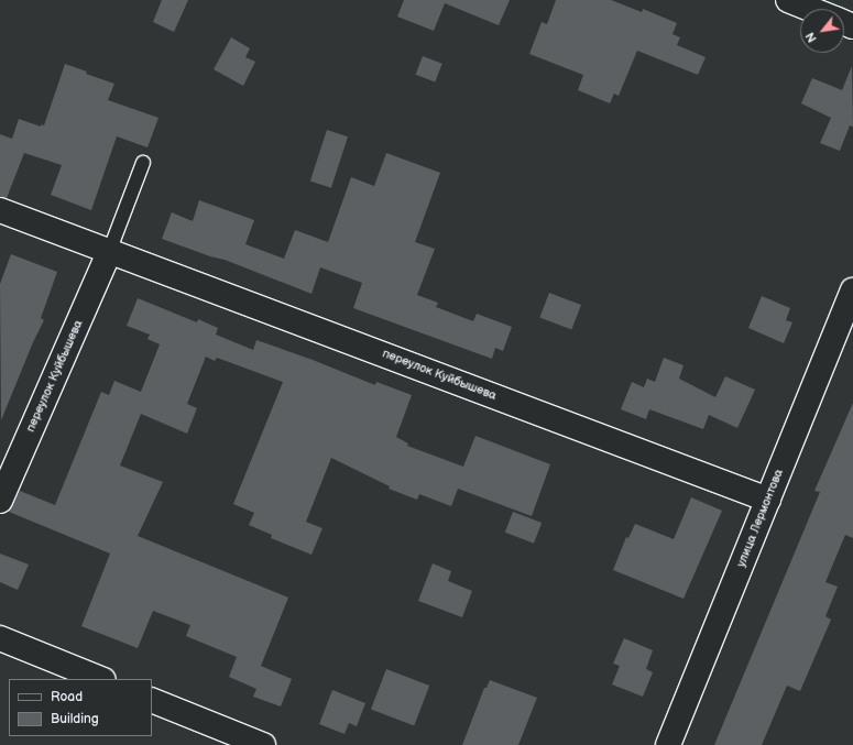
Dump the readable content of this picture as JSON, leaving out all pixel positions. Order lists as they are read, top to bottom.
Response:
{
  "streets": {
    "street": ["переулок Куйбышева", "улица Лермонтова"]
  },
  "crossings": [
    ["переулок Куйбышева", "улица Лермонтова"]
  ],
  "legend": ["Road", "Building"],
  "north": "bottom left"
}
